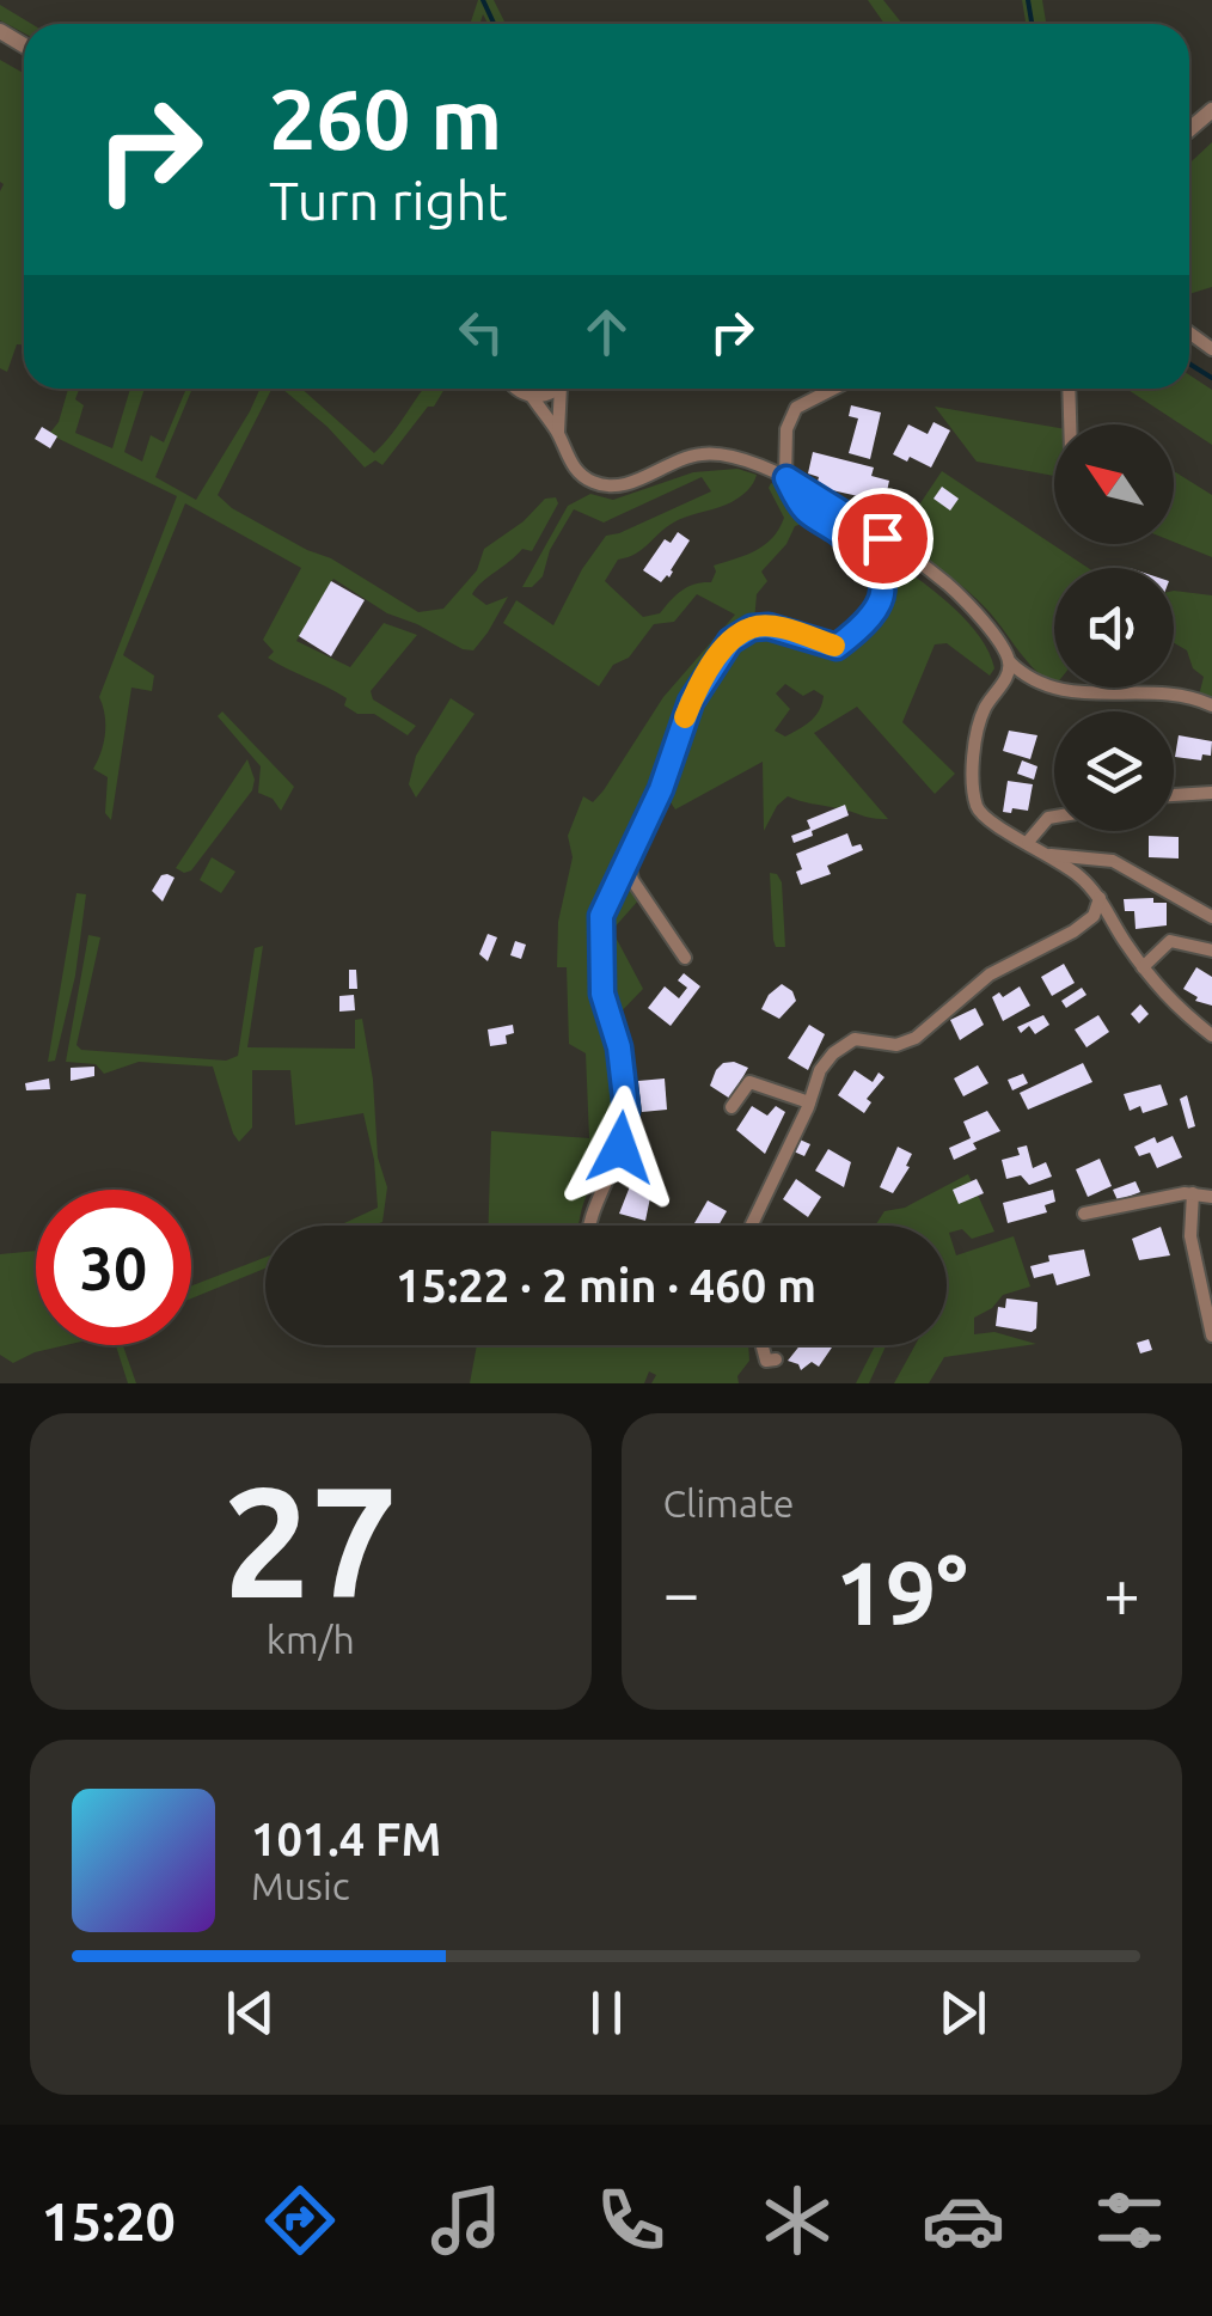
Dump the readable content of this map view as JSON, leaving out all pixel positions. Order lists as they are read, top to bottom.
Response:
{
  "north": "top left",
  "page": {
    "turn": ["260 m", "Turn right"],
    "limit": "30",
    "trip": "15:22 · 2 min · 460 m",
    "tile": [
      ["27", "km/h"],
      "Climate"
    ],
    "heat": ["−", "19°", "+"],
    "song": ["101.4 FM", "Music"],
    "tabs": "15:20"
  }
}
